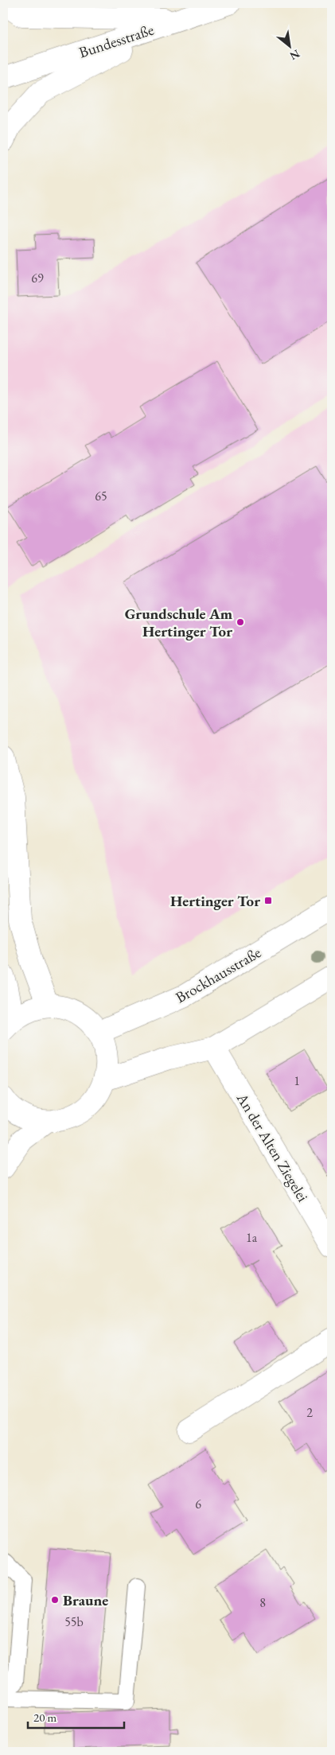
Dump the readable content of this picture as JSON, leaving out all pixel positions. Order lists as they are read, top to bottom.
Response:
{
  "streets": {
    "main road": ["Bundesstraße", "Brockhausstraße", "An der Alten Ziegelei"]
  },
  "places": {
    "other": ["Grundschule Am Hertinger Tor", "Braune"],
    "transit": ["Hertinger Tor"]
  },
  "house_numbers": [
    "69",
    "65",
    "1",
    "1a",
    "2",
    "6",
    "8",
    "55b"
  ],
  "scale_bar": "20 m",
  "north": "bottom right"
}
